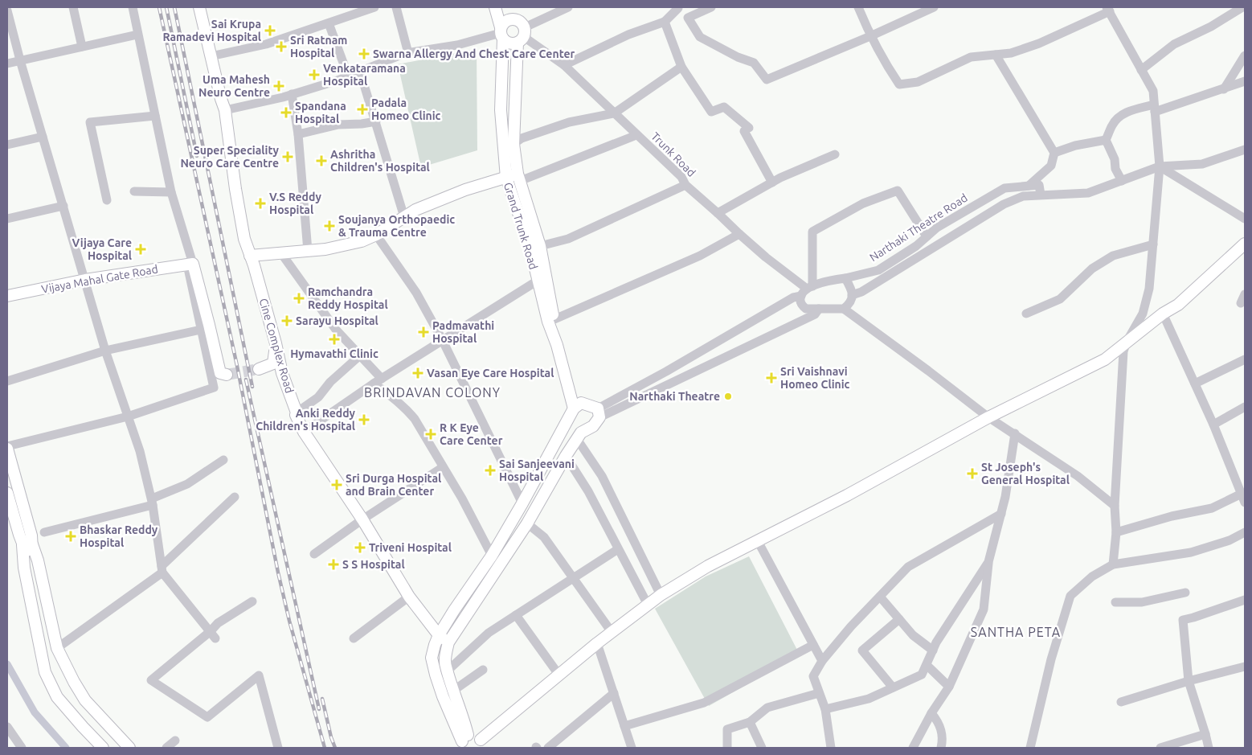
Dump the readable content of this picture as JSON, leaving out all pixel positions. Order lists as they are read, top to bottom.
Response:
{
  "streets": {
    "main road": ["Grand Trunk Road", "Vijaya Mahal Gate Road", "Cine Complex Road"],
    "street": ["Trunk Road", "Narthaki Theatre Road"]
  },
  "crossings": [
    ["Trunk Road", "Grand Trunk Road"],
    ["Trunk Road", "Narthaki Theatre Road"]
  ],
  "districts": ["BRINDAVAN COLONY", "SANTHA PETA"],
  "places": {
    "health": [
      "Sai Krupa Ramadevi Hospital",
      "Sri Ratnam Hospital",
      "Swarna Allergy And Chest Care Center",
      "Venkataramana Hospital",
      "Uma Mahesh Neuro Centre",
      "Padala Homeo Clinic",
      "Spandana Hospital",
      "Super Speciality Neuro Care Centre",
      "Ashritha Children's Hospital",
      "V.S Reddy Hospital",
      "Soujanya Orthopaedic & Trauma Centre",
      "Vijaya Care Hospital",
      "Ramchandra Reddy Hospital",
      "Sarayu Hospital",
      "Padmavathi Hospital",
      "Hymavathi Clinic",
      "Vasan Eye Care Hospital",
      "Sri Vaishnavi Homeo Clinic",
      "Anki Reddy Children's Hospital",
      "R K Eye Care Center",
      "Sai Sanjeevani Hospital",
      "St Joseph's General Hospital",
      "Sri Durga Hospital and Brain Center",
      "Bhaskar Reddy Hospital",
      "Triveni Hospital",
      "S S Hospital"
    ],
    "other": ["Narthaki Theatre"]
  }
}
